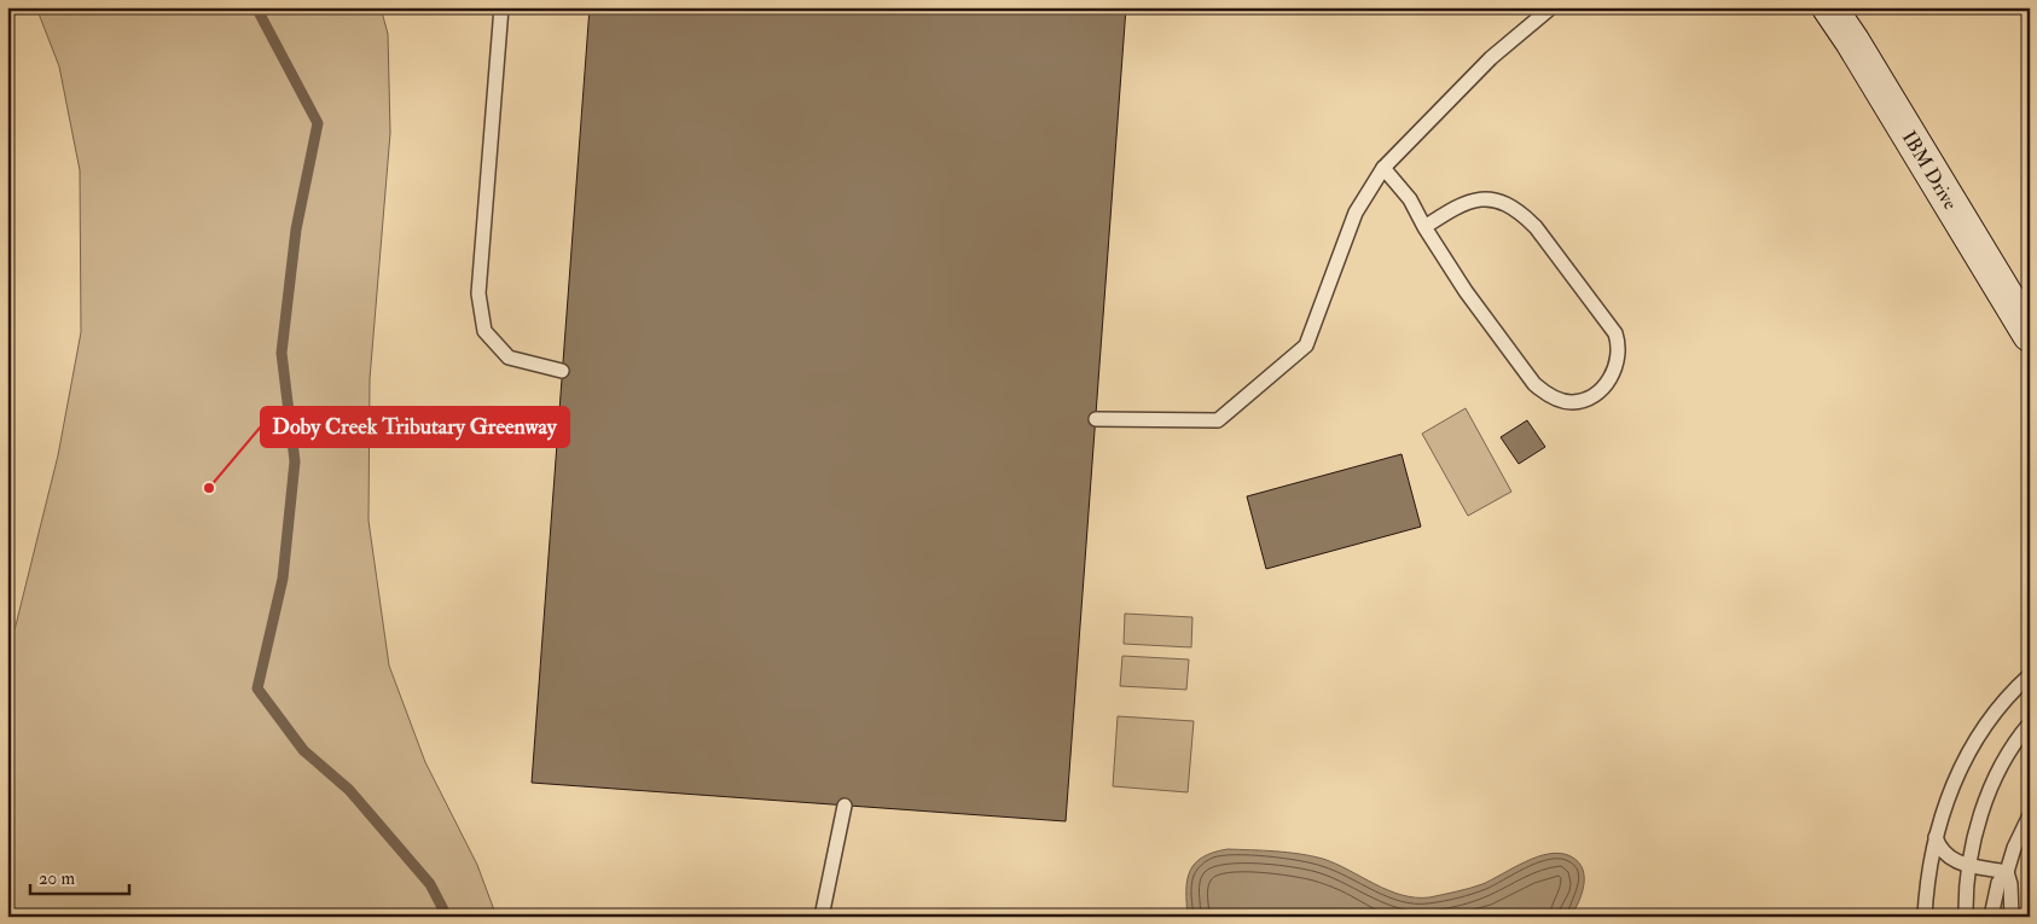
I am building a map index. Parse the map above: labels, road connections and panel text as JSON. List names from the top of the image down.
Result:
{
  "streets": {
    "street": ["IBM Drive"]
  },
  "places": ["Doby Creek Tributary Greenway"],
  "scale_bar": "20 m"
}
